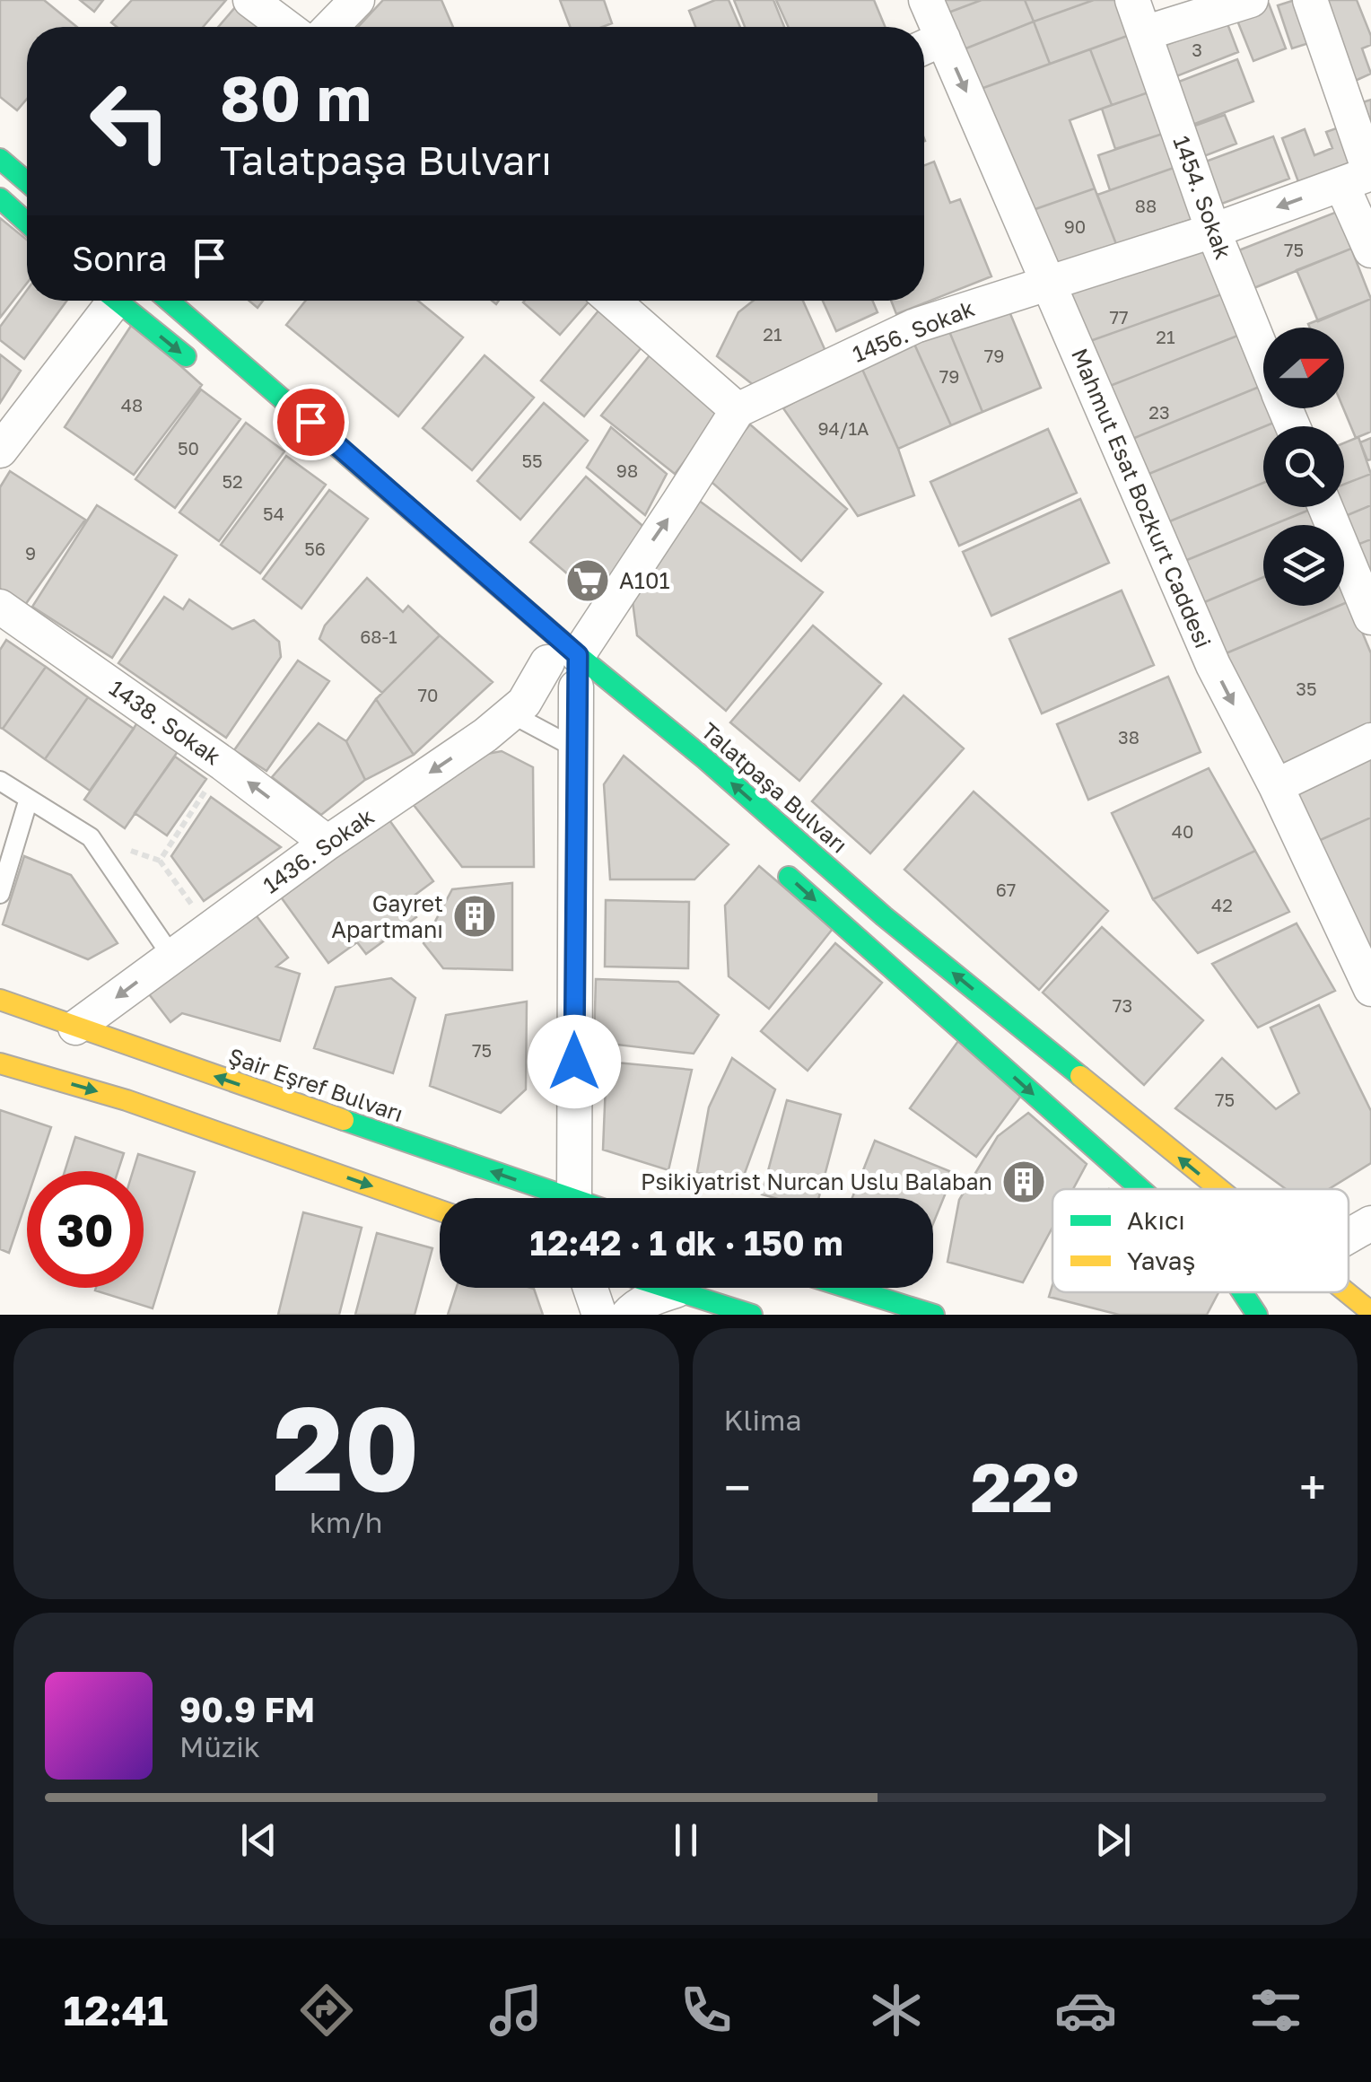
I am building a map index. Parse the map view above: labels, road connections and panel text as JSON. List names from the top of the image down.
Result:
{
  "streets": {
    "main road": ["Talatpaşa Bulvarı", "Şair Eşref Bulvarı"],
    "street": [
      "1454. Sokak",
      "1456. Sokak",
      "Mahmut Esat Bozkurt Caddesi",
      "1438. Sokak",
      "1436. Sokak"
    ]
  },
  "crossings": [
    ["1454. Sokak", "1456. Sokak"],
    ["1456. Sokak", "Mahmut Esat Bozkurt Caddesi"],
    ["1438. Sokak", "1436. Sokak"],
    ["Talatpaşa Bulvarı", "1436. Sokak"],
    ["1436. Sokak", "Şair Eşref Bulvarı"]
  ],
  "one_way": ["Mahmut Esat Bozkurt Caddesi", "1436. Sokak"],
  "places": {
    "supermarket": ["A101"],
    "building": ["Gayret Apartmanı", "Psikiyatrist Nurcan Uslu Balaban"]
  },
  "house_numbers": [
    "3",
    "88",
    "90",
    "75",
    "77",
    "21",
    "21",
    "79",
    "79",
    "48",
    "23",
    "94/1A",
    "50",
    "55",
    "98",
    "52",
    "54",
    "56",
    "9",
    "68-1",
    "35",
    "70",
    "38",
    "40",
    "67",
    "42",
    "73",
    "75",
    "75"
  ],
  "legend": ["Akıcı", "Yavaş"],
  "north": "right",
  "page": {
    "turn": ["80 m", "Talatpaşa Bulvarı"],
    "then": "Sonra",
    "limit": "30",
    "trip": "12:42 · 1 dk · 150 m",
    "tile": [
      ["20", "km/h"],
      "Klima"
    ],
    "heat": ["−", "22°", "+"],
    "song": ["90.9 FM", "Müzik"],
    "tabs": "12:41"
  }
}
